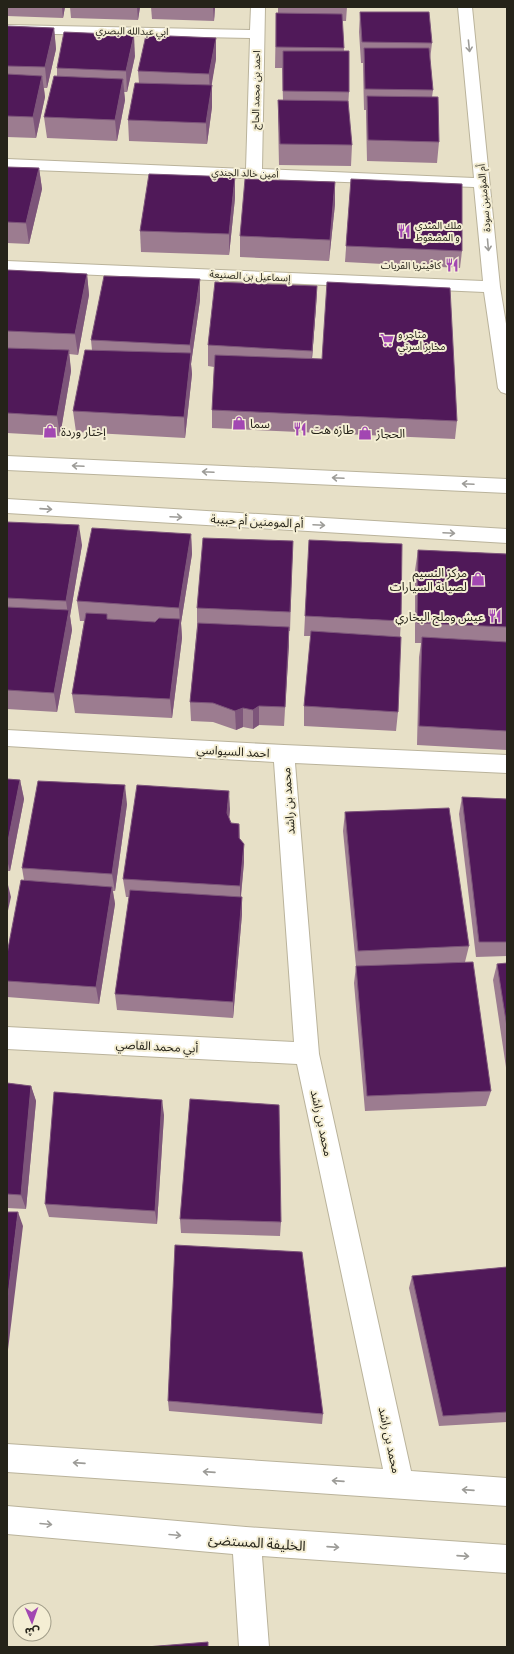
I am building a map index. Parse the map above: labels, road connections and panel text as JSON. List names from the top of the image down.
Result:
{
  "streets": {
    "street": [
      "ابي عبدالله البصري",
      "احمد بن محمد الحاج",
      "أمين خالد الجندي",
      "أم المؤمنين سودة",
      "إسماعيل بن الصنيعة",
      "أم المومنين أم حبيبة",
      "احمد السيواسي",
      "محمد بن راشد",
      "أبي محمد القاصي",
      "الخليفة المستضئ"
    ]
  },
  "crossings": [
    ["ابي عبدالله البصري", "احمد بن محمد الحاج"],
    ["احمد بن محمد الحاج", "أمين خالد الجندي"],
    ["أمين خالد الجندي", "أم المؤمنين سودة"],
    ["أم المؤمنين سودة", "إسماعيل بن الصنيعة"],
    ["احمد السيواسي", "محمد بن راشد"],
    ["محمد بن راشد", "أبي محمد القاصي"]
  ],
  "one_way": ["أم المؤمنين سودة"],
  "places": {
    "restaurant": [
      "ملك المندي و المضغوط",
      "كافيتريا القريات",
      "طازه هت",
      "عيش وملح البخاري"
    ],
    "supermarket": ["متاجر و مخابز أسرتي"],
    "shop": [
      "سما",
      "إختار وردة",
      "الحجاز",
      "مركز النسيم لصيانة السيارات"
    ]
  },
  "north": "bottom"
}
